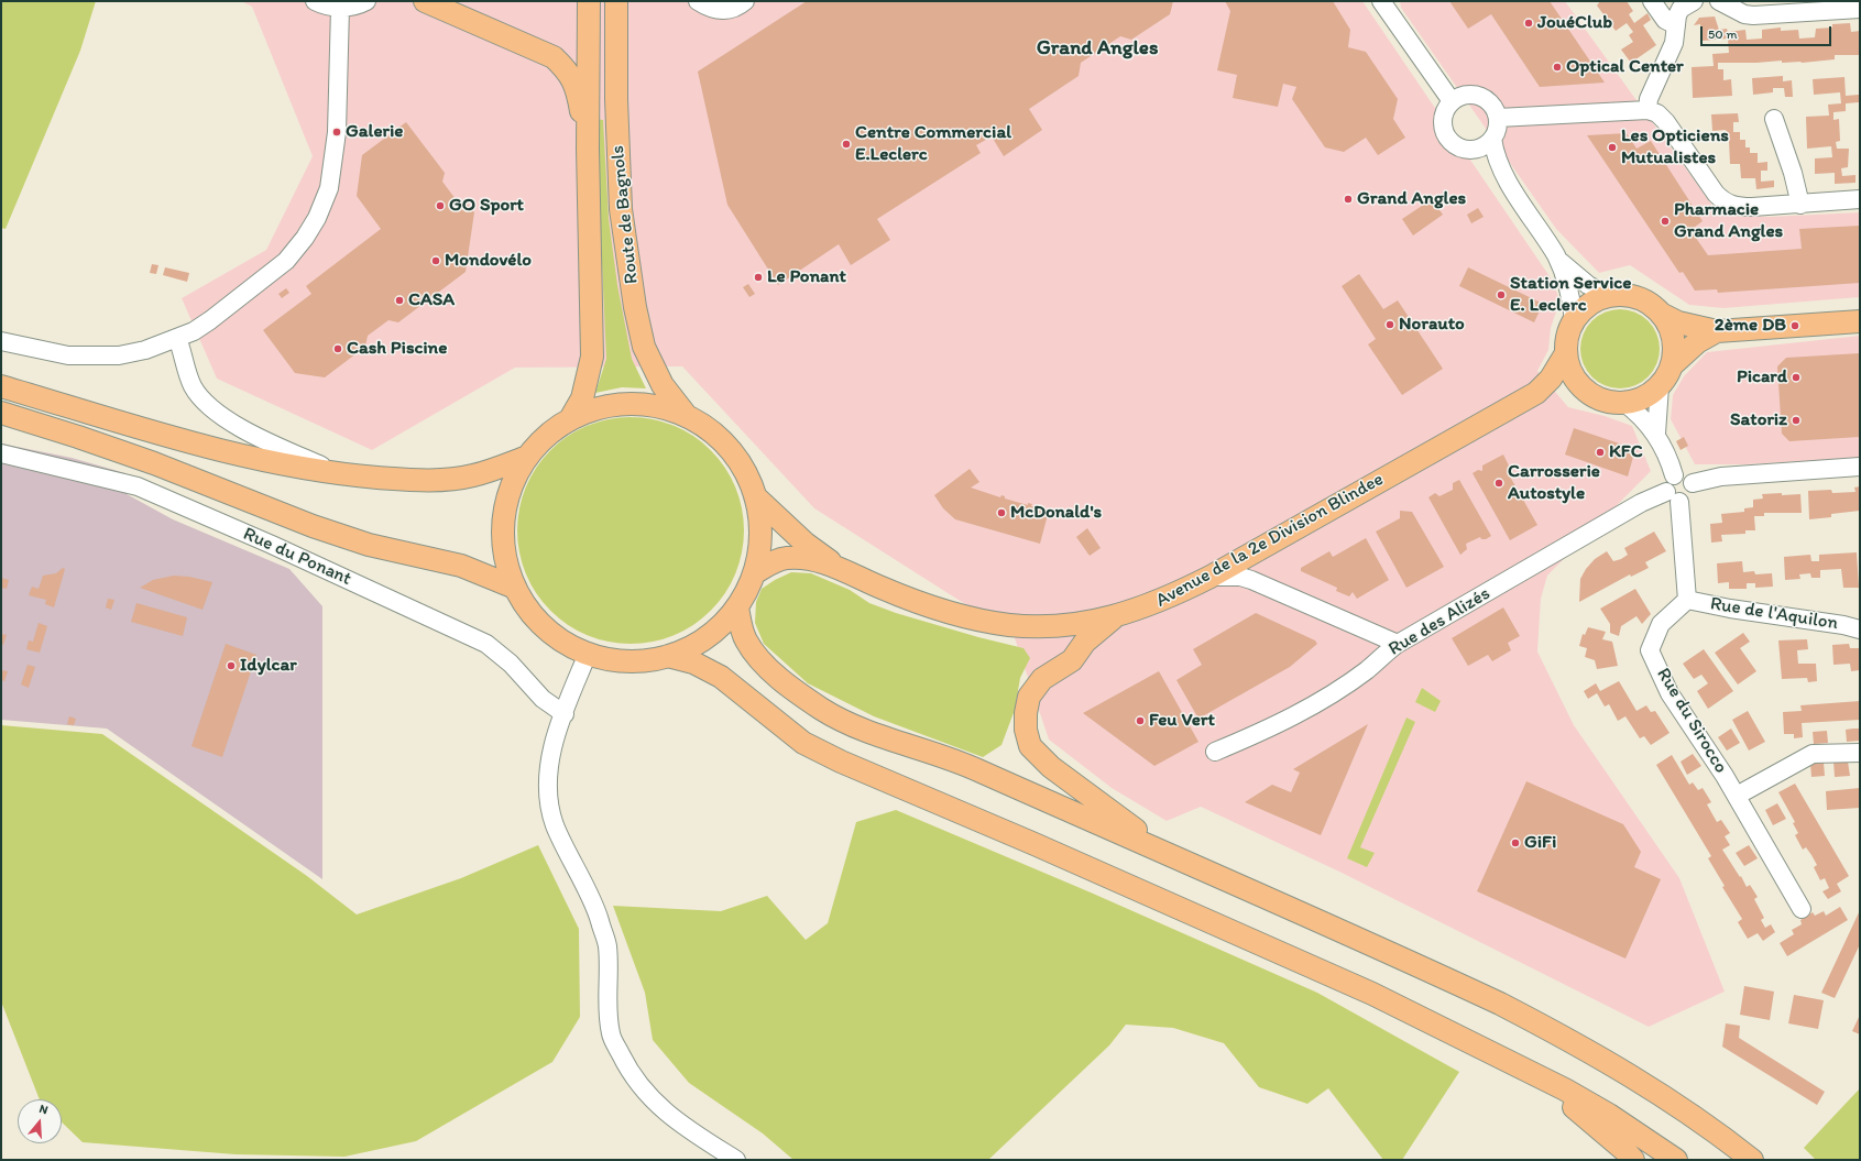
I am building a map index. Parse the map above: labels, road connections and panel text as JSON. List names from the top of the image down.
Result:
{
  "streets": {
    "main road": ["Route de Bagnols", "Avenue de la 2e Division Blindee"],
    "street": [
      "Rue du Ponant",
      "Rue de l'Aquilon",
      "Rue des Alizés",
      "Rue du Sirocco"
    ]
  },
  "crossings": [
    ["Rue de l'Aquilon", "Rue du Sirocco"]
  ],
  "districts": ["Grand Angles"],
  "places": [
    "JouéClub",
    "Optical Center",
    "Galerie",
    "Centre Commercial E.Leclerc",
    "Les Opticiens Mutualistes",
    "Grand Angles",
    "GO Sport",
    "Pharmacie Grand Angles",
    "Mondovélo",
    "Le Ponant",
    "Station Service E. Leclerc",
    "CASA",
    "Norauto",
    "2ème DB",
    "Cash Piscine",
    "Picard",
    "Satoriz",
    "KFC",
    "Carrosserie Autostyle",
    "McDonald's",
    "Idylcar",
    "Feu Vert",
    "GiFi"
  ],
  "scale_bar": "50 m",
  "north": "top"
}
